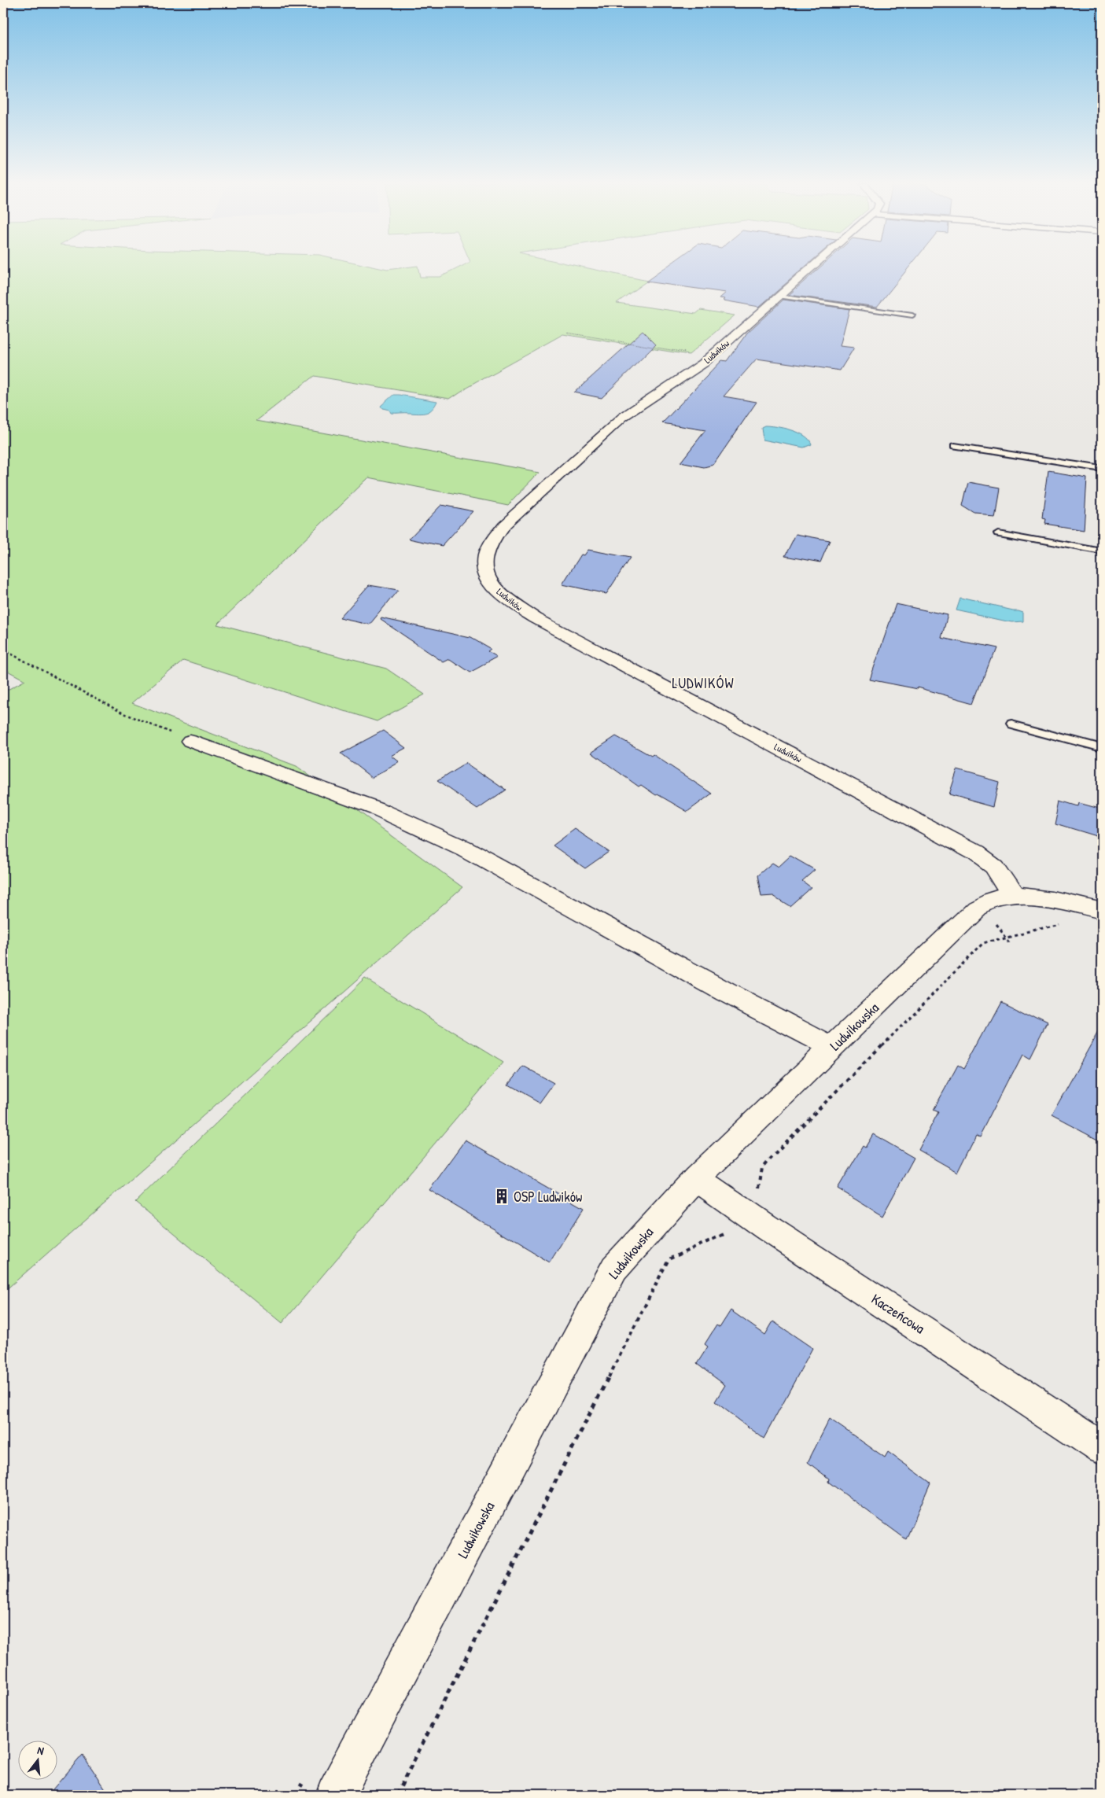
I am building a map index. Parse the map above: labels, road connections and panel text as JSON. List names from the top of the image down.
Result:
{
  "streets": {
    "street": ["Ludwików", "Ludwikowska", "Kaczeńcowa"]
  },
  "crossings": [
    ["Ludwików", "Ludwikowska"],
    ["Ludwikowska", "Kaczeńcowa"]
  ],
  "districts": ["LUDWIKÓW"],
  "places": {
    "building": ["OSP Ludwików"]
  },
  "north": "top"
}
